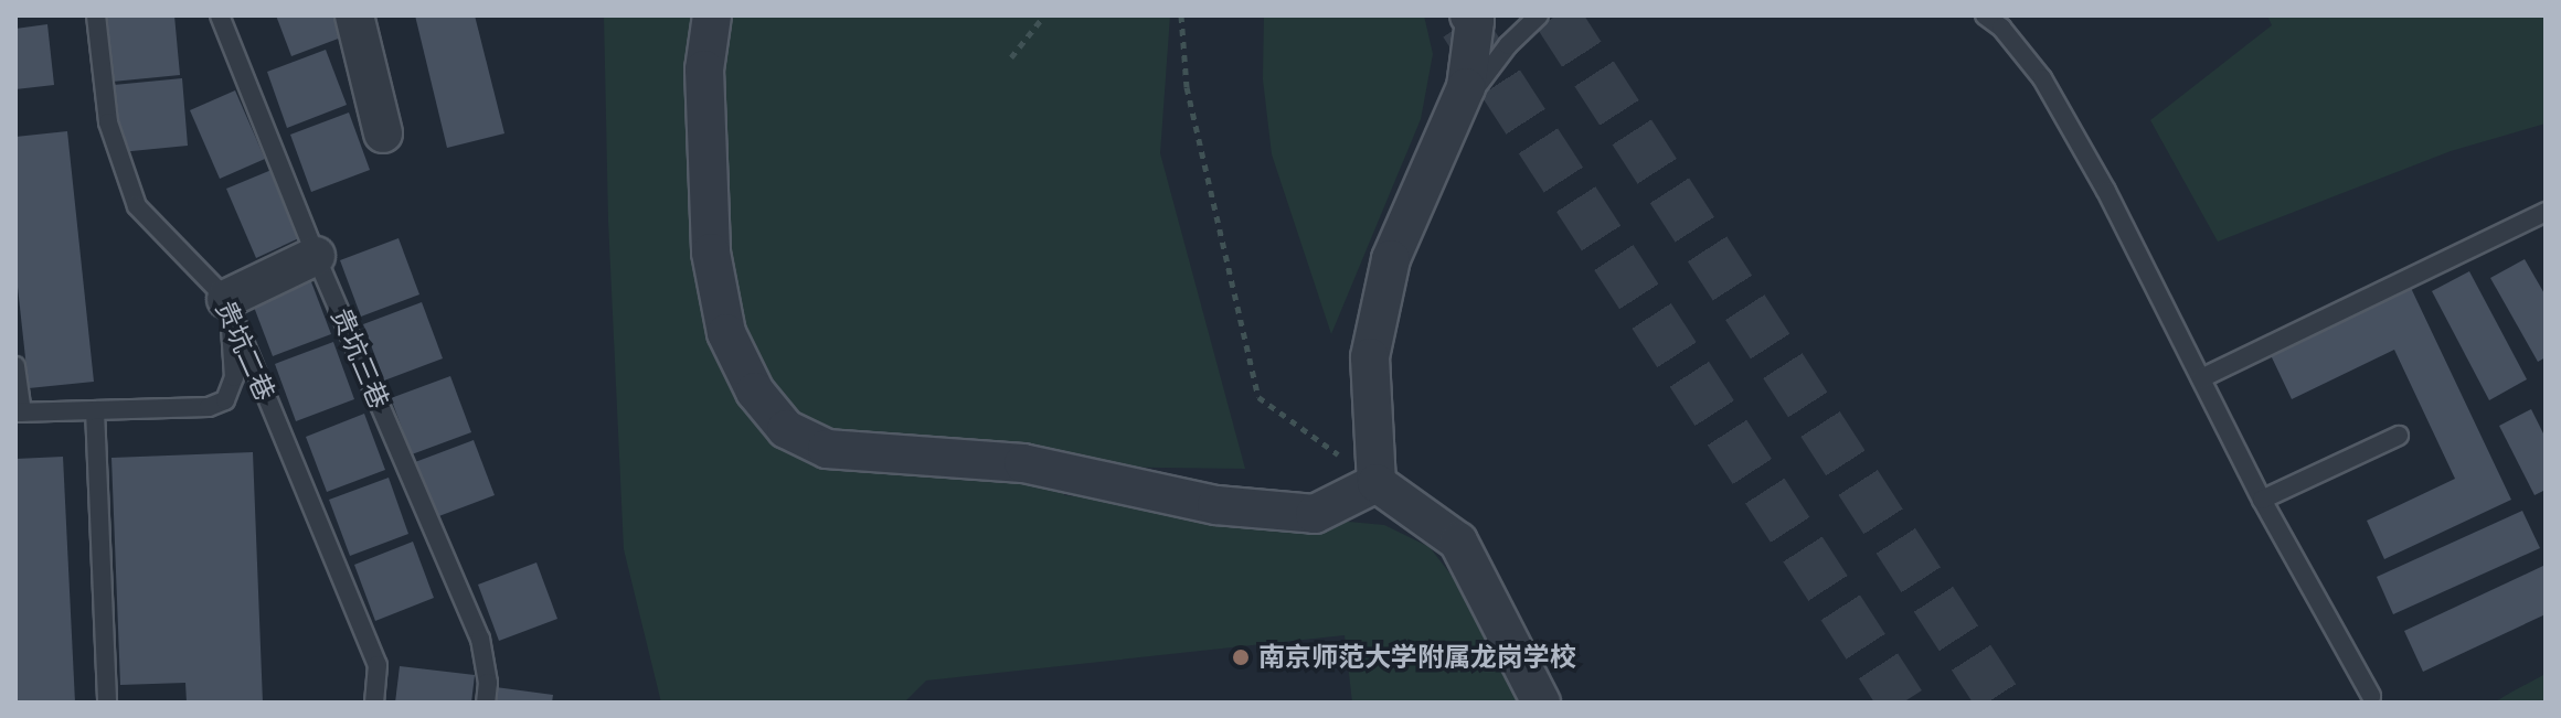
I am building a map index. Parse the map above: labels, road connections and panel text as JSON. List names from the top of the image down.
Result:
{
  "streets": {
    "lane": ["贵坑二巷", "贵坑三巷"]
  },
  "places": ["南京师范大学附属龙岗学校"]
}
